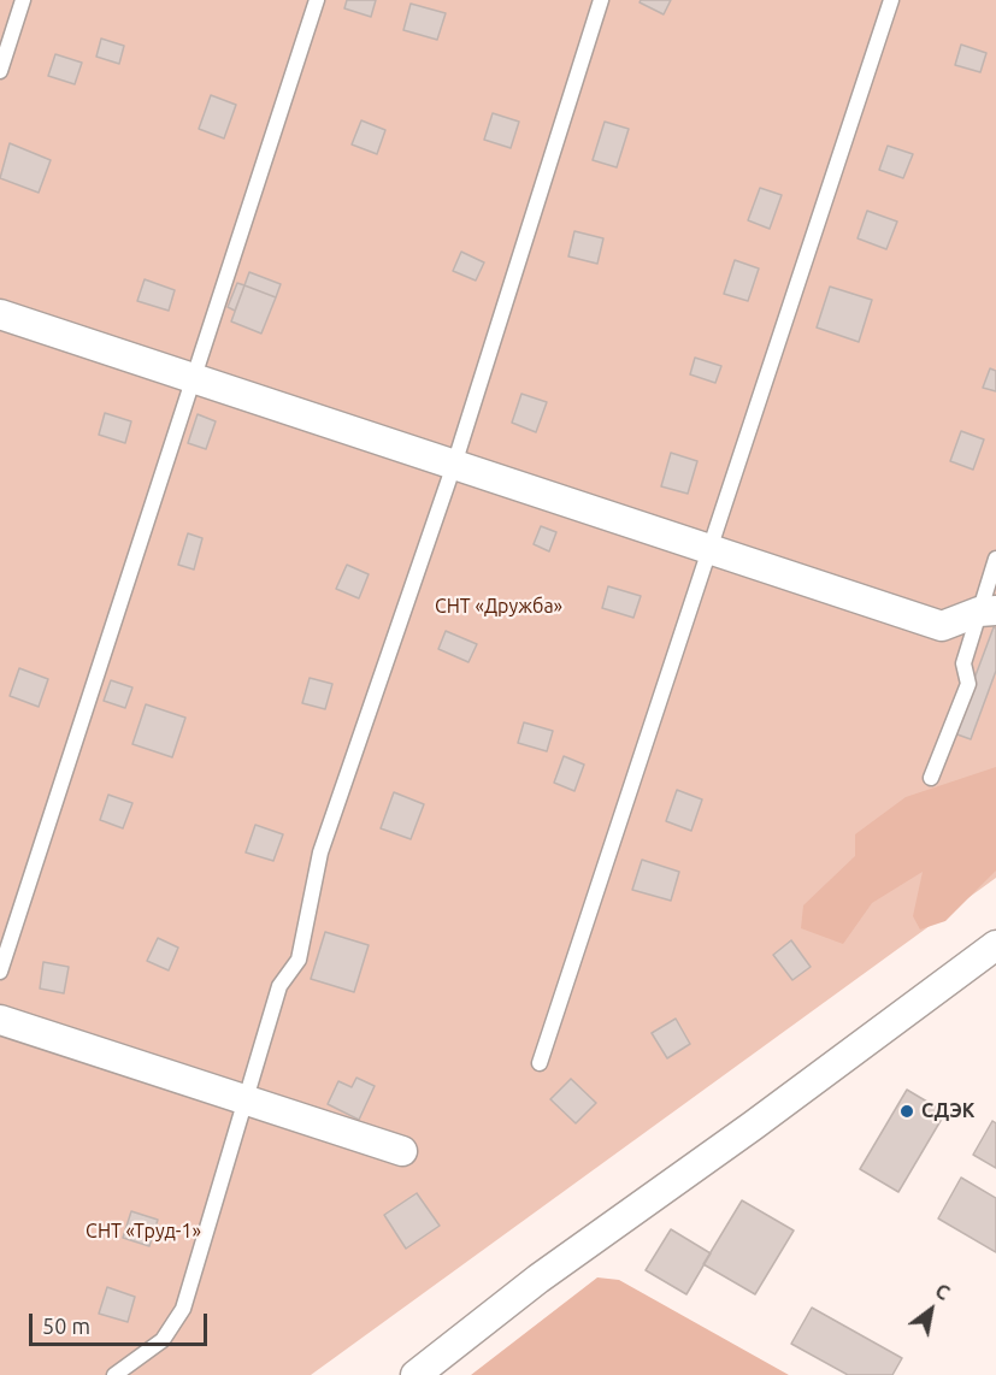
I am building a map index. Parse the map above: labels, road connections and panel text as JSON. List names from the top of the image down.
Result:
{
  "parks": ["СНТ «Дружба»", "СНТ «Труд-1»"],
  "places": ["СДЭК"],
  "scale_bar": "50 m",
  "north": "top right"
}
